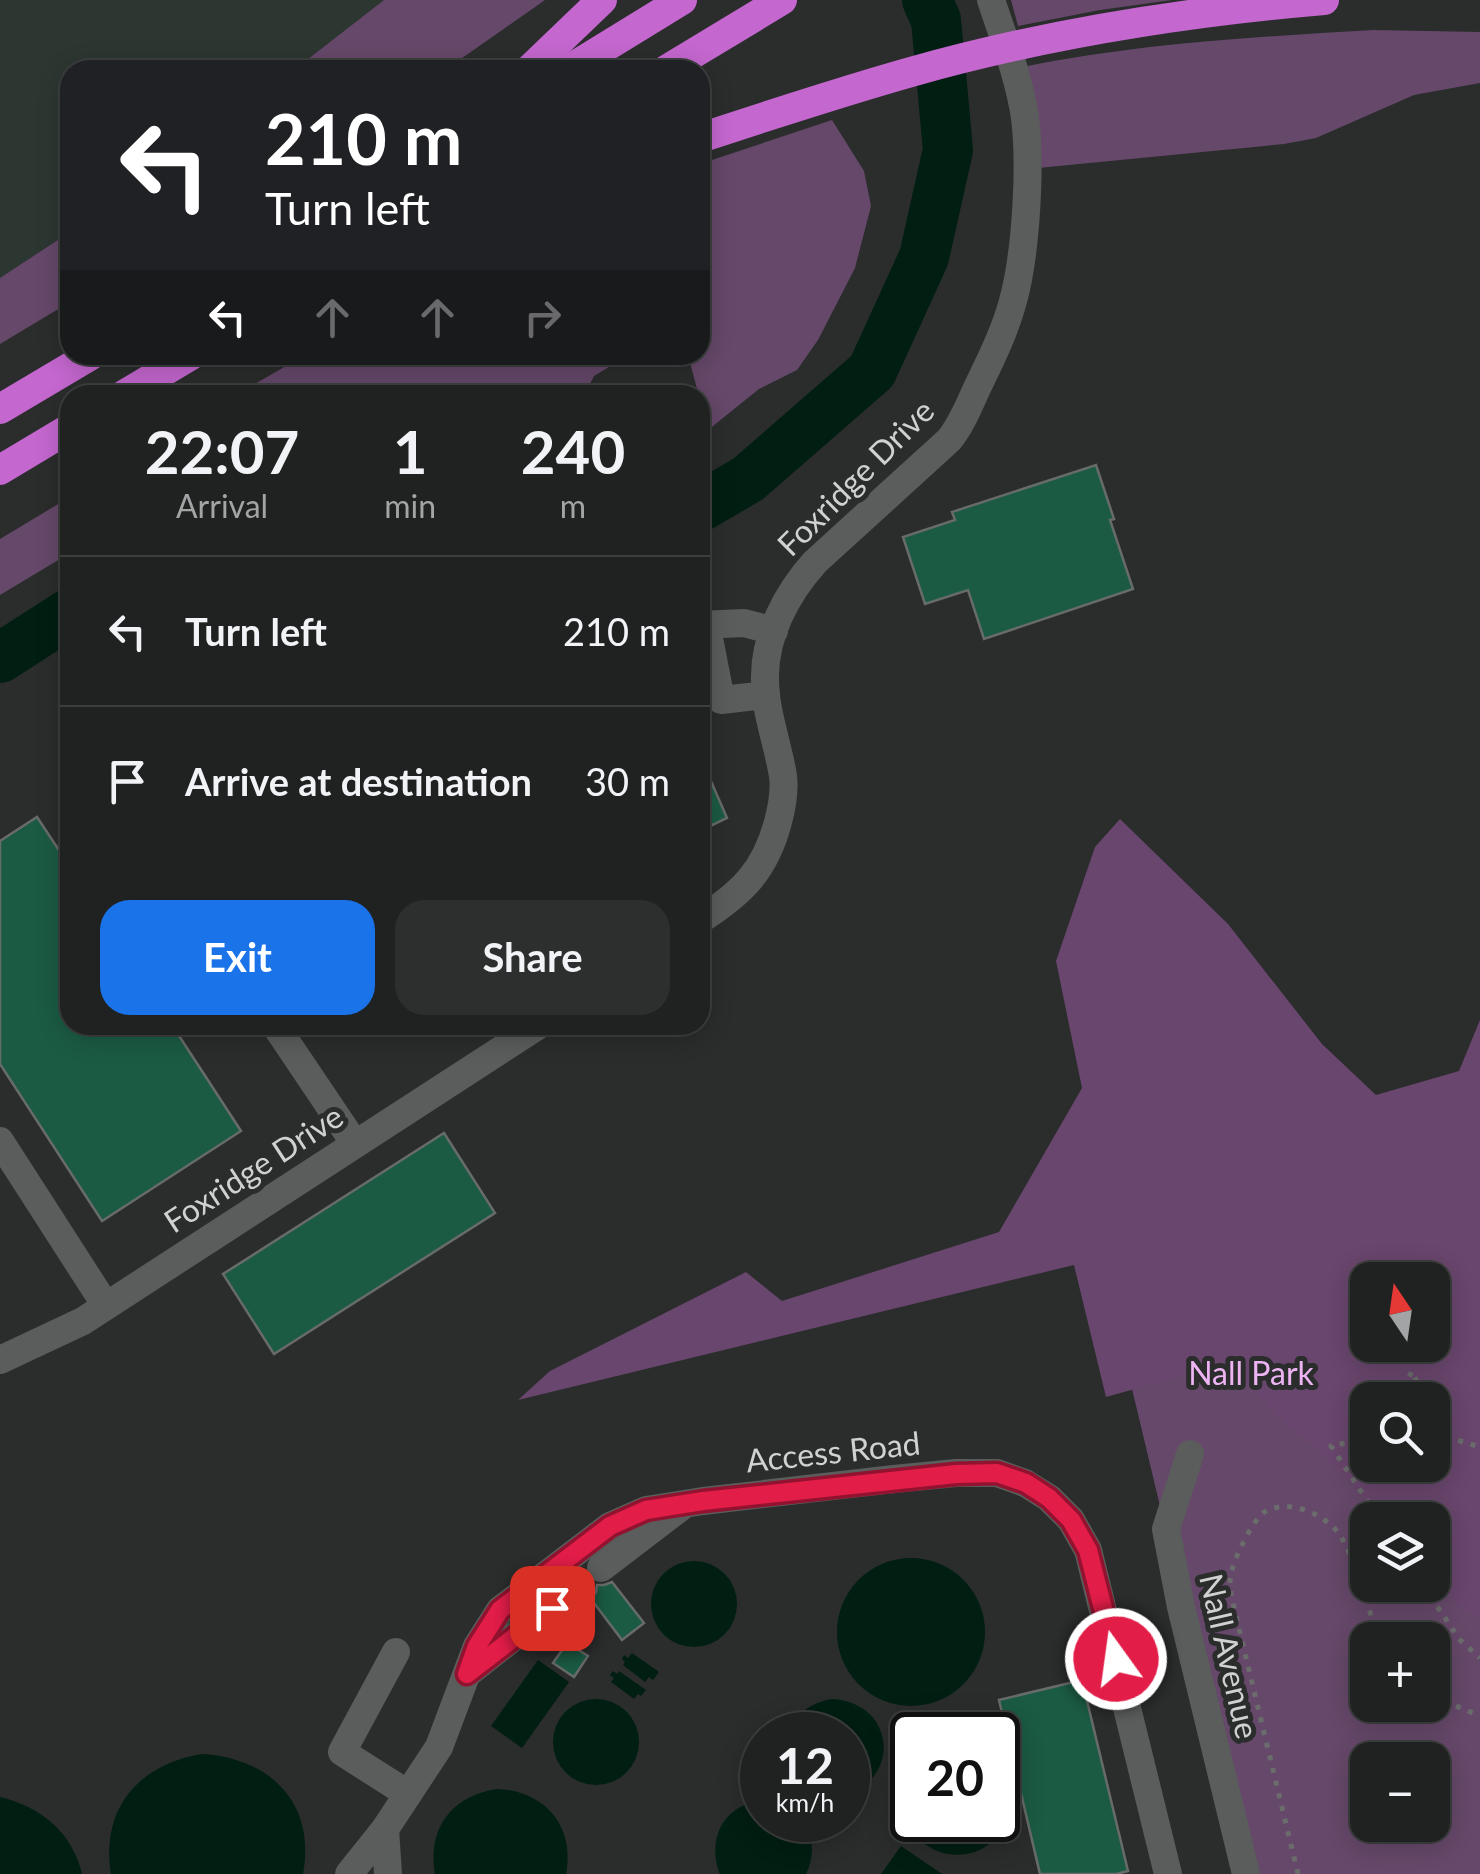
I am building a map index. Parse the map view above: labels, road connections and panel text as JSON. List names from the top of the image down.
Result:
{
  "streets": {
    "street": ["Foxridge Drive", "Access Road", "Nall Avenue"]
  },
  "parks": ["Nall Park"],
  "north": "top",
  "page": {
    "turn": ["210 m", "Turn left"],
    "eta": [
      "22:07",
      "Arrival",
      "1",
      "min",
      "240",
      "m"
    ],
    "list": [
      {
        "name": "Turn left",
        "value": "210 m"
      },
      {
        "name": "Arrive at destination",
        "value": "30 m"
      }
    ],
    "buttons": ["Exit", "Share"],
    "map_buttons": ["+", "−"],
    "speed": "12 km/h",
    "limit": "20"
  }
}
